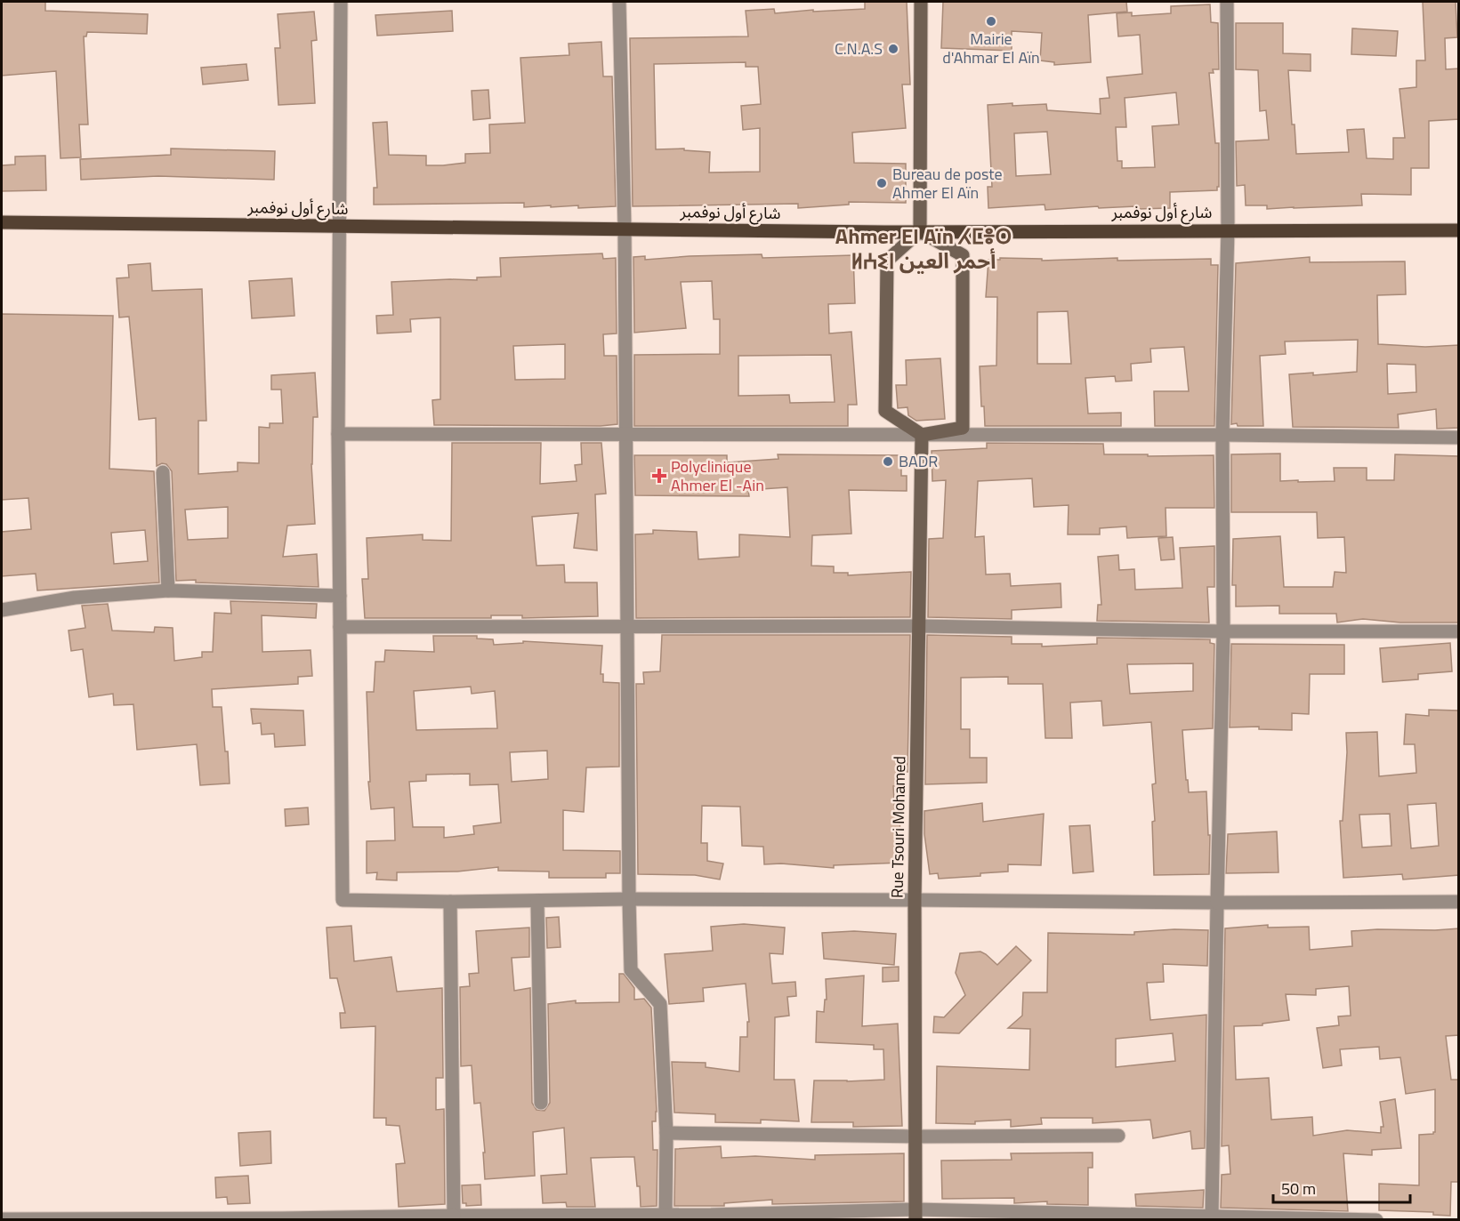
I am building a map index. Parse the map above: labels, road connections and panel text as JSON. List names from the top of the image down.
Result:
{
  "streets": {
    "main road": ["شارع أول نوفمبر"],
    "street": ["Rue Tsouri Mohamed"]
  },
  "districts": ["Ahmer El Aïn ⵃⵎⴻⵔ ⵍⵄⵉⵏ أحمر العين"],
  "places": {
    "other": [
      "Mairie d'Ahmar El Aïn",
      "C.N.A.S",
      "Bureau de poste Ahmer El Aïn",
      "BADR"
    ],
    "health": ["Polyclinique Ahmer El -Ain"]
  },
  "scale_bar": "50 m"
}
